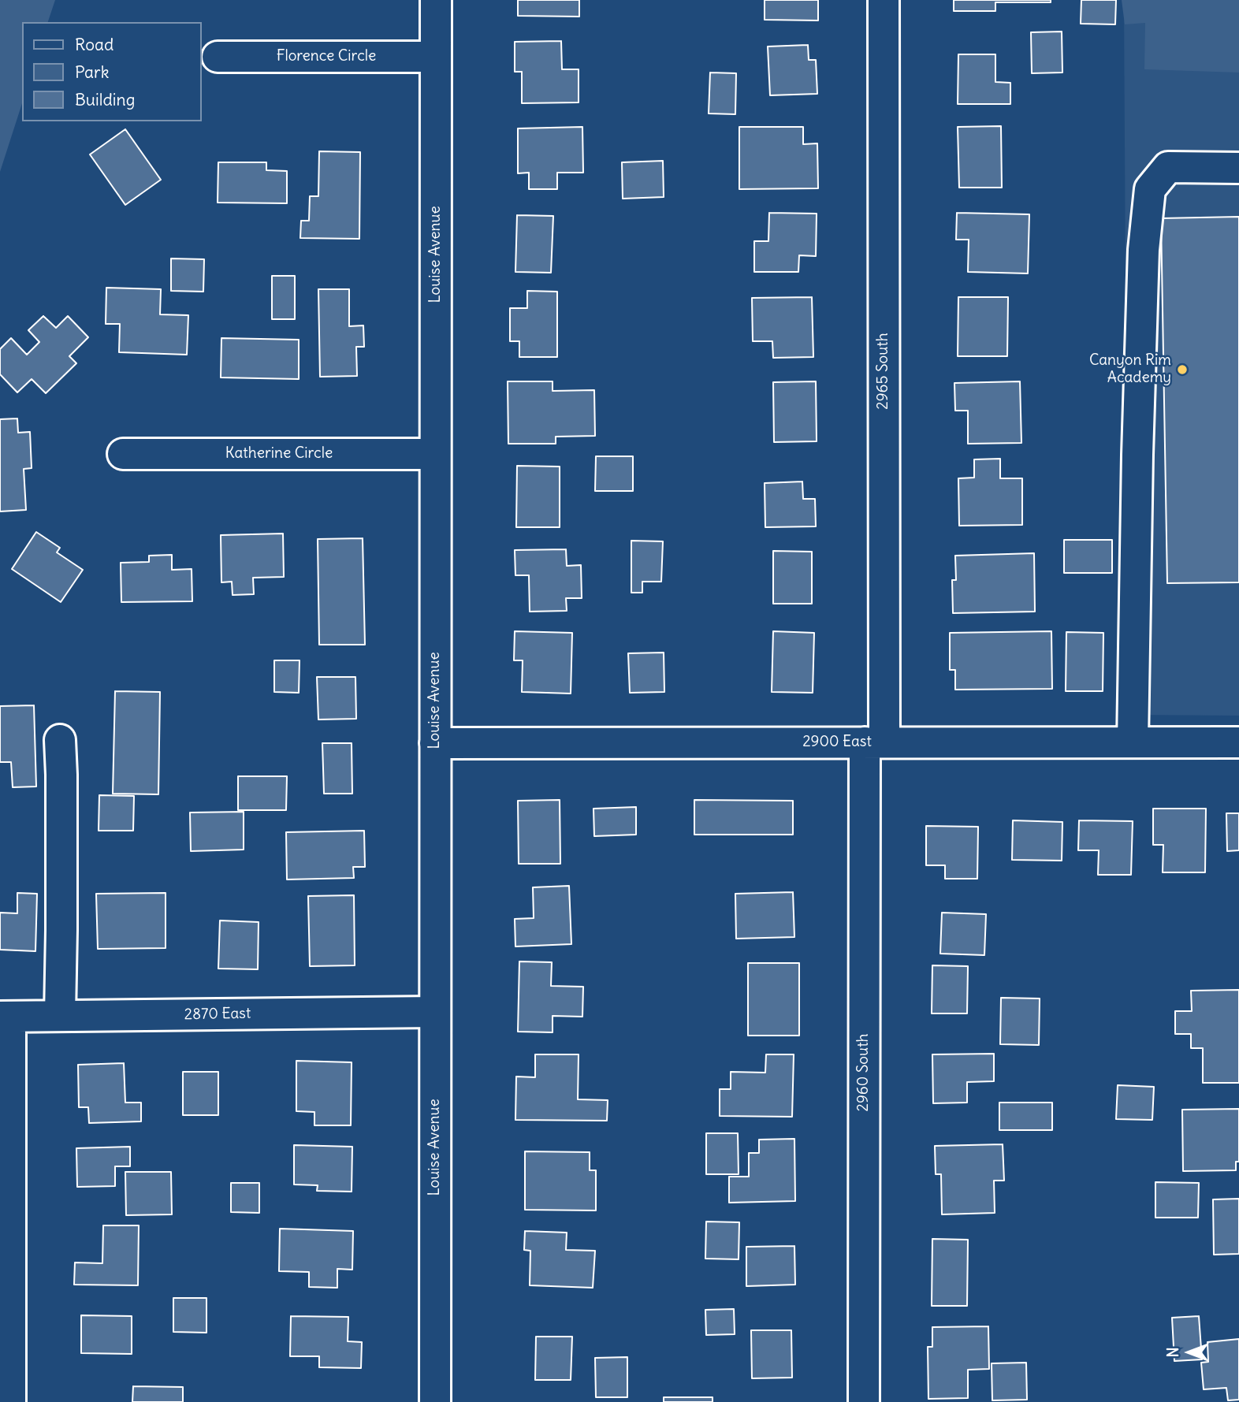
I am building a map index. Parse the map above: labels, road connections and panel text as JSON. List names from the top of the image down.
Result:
{
  "streets": {
    "street": [
      "Florence Circle",
      "Louise Avenue",
      "2965 South",
      "Katherine Circle",
      "2900 East",
      "2870 East",
      "2960 South"
    ]
  },
  "crossings": [
    ["Florence Circle", "Louise Avenue"],
    ["Louise Avenue", "Katherine Circle"],
    ["Louise Avenue", "2900 East"],
    ["Louise Avenue", "2870 East"],
    ["2965 South", "2900 East"],
    ["2965 South", "2960 South"],
    ["2900 East", "2960 South"]
  ],
  "places": ["Canyon Rim Academy"],
  "legend": ["Road", "Park", "Building"],
  "north": "left"
}
